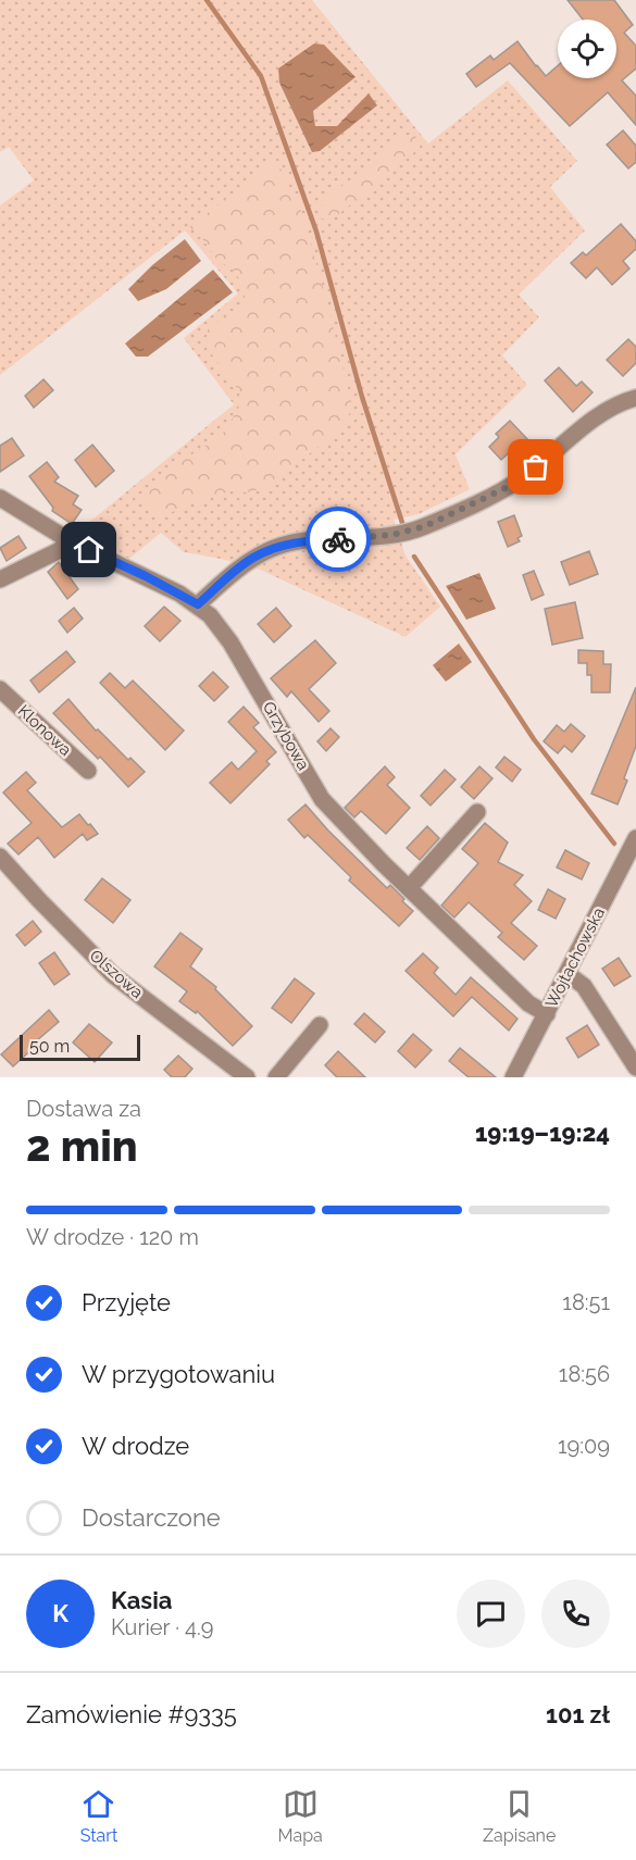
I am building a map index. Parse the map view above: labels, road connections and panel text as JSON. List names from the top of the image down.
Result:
{
  "streets": {
    "street": [
      "Klonowa",
      "Grzybowa",
      "Wojtachowska",
      "Olszowa"
    ]
  },
  "crossings": [
    ["Grzybowa", "Wojtachowska"]
  ],
  "scale_bar": "50 m",
  "page": {
    "scale": "50 m",
    "heading": ["2 min", "Dostawa za", "19:19–19:24"],
    "panel": [
      "Kasia",
      "Kurier · 4.9",
      "Zamówienie #9335",
      "101 zł"
    ],
    "bar": "W drodze · 120 m",
    "list": [
      ["Przyjęte", "18:51"],
      ["W przygotowaniu", "18:56"],
      ["W drodze", "19:09"],
      "Dostarczone"
    ],
    "round": "K",
    "tabs": ["Start", "Mapa", "Zapisane"]
  }
}
